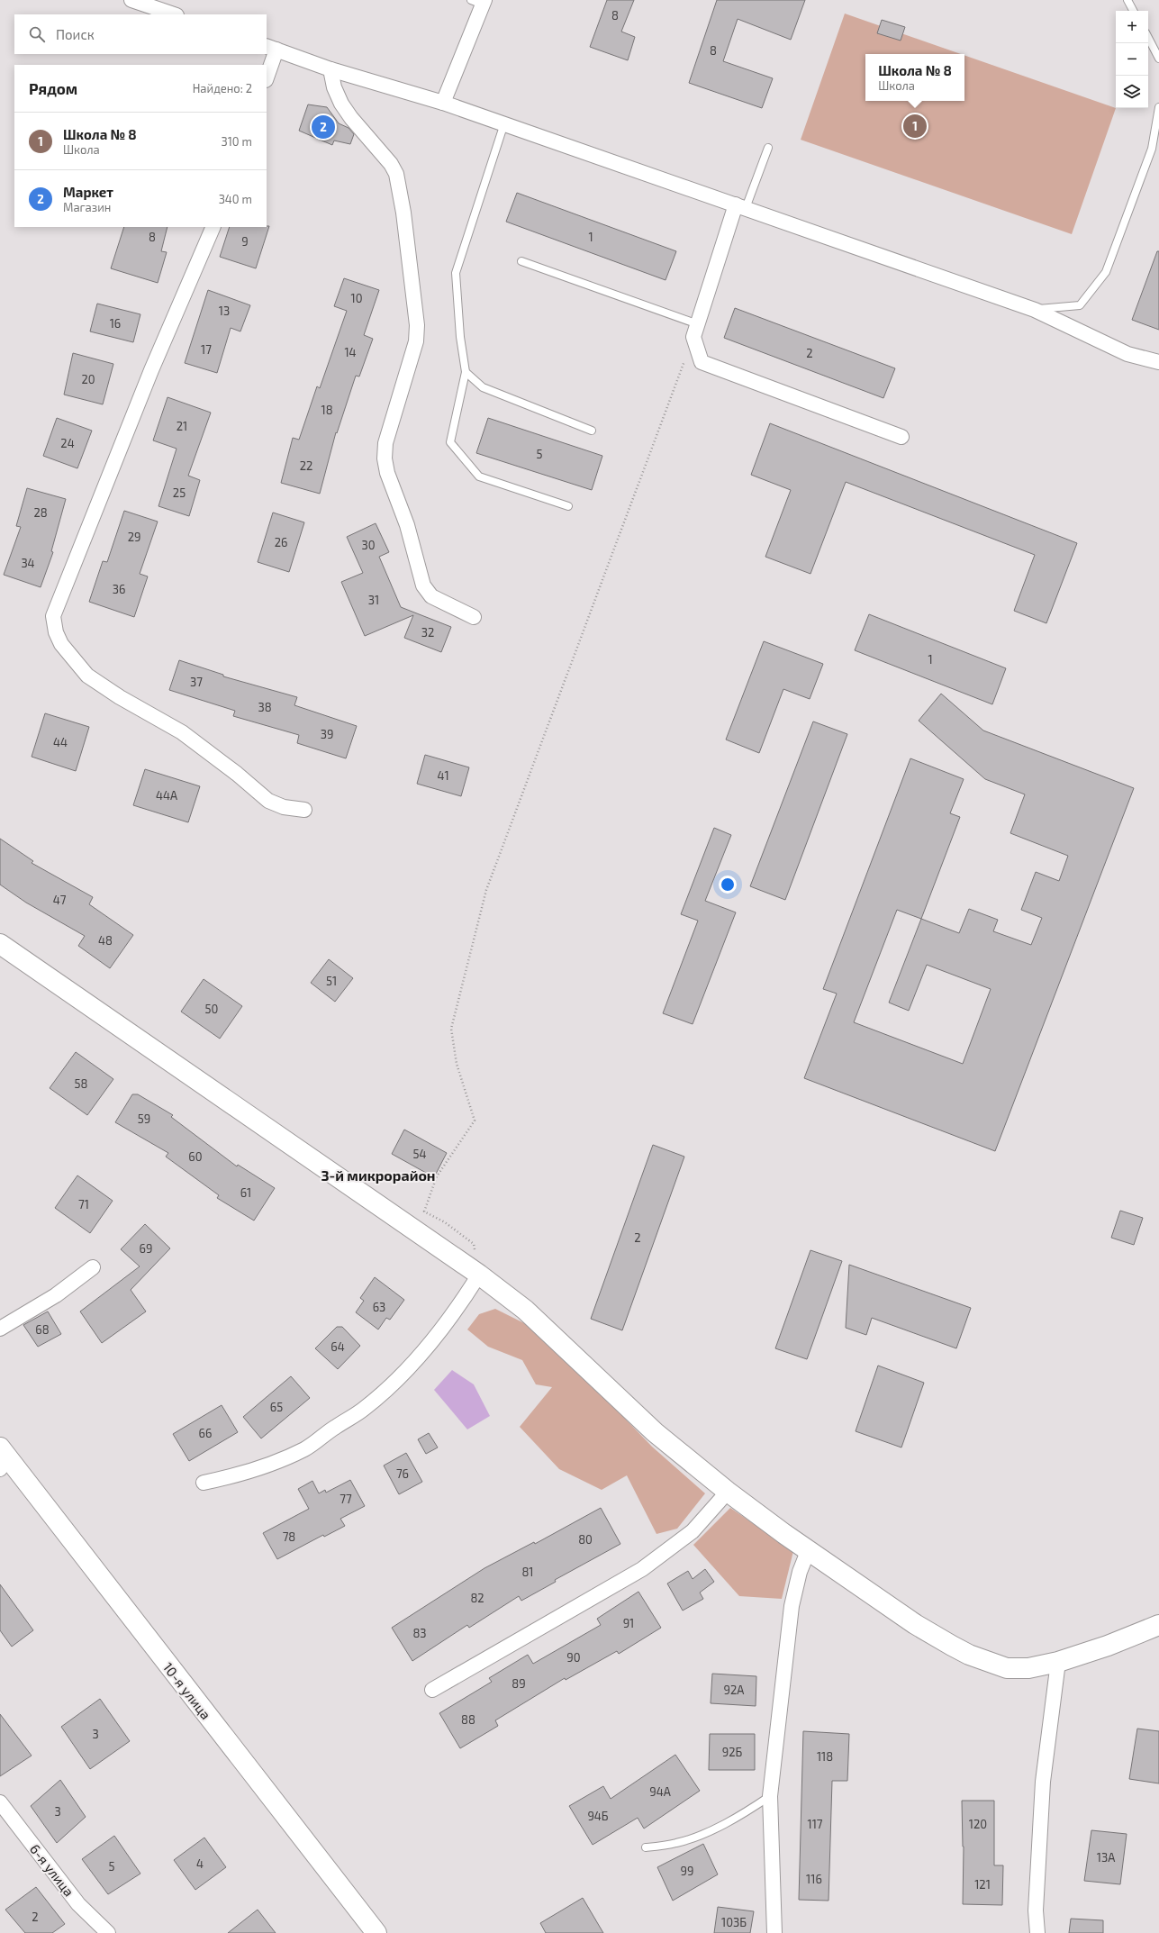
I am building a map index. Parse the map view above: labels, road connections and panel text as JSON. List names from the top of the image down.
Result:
{
  "streets": {
    "street": ["10-я улица", "6-я улица"]
  },
  "districts": ["3-й микрорайон"],
  "house_numbers": [
    "8",
    "8",
    "8",
    "1",
    "9",
    "10",
    "13",
    "16",
    "17",
    "14",
    "2",
    "20",
    "18",
    "21",
    "24",
    "5",
    "22",
    "25",
    "28",
    "29",
    "26",
    "30",
    "34",
    "36",
    "31",
    "32",
    "1",
    "37",
    "38",
    "39",
    "44",
    "41",
    "44А",
    "47",
    "48",
    "51",
    "50",
    "58",
    "59",
    "54",
    "60",
    "61",
    "71",
    "2",
    "69",
    "63",
    "68",
    "64",
    "65",
    "66",
    "76",
    "77",
    "78",
    "80",
    "81",
    "82",
    "91",
    "83",
    "90",
    "89",
    "92А",
    "88",
    "3",
    "92Б",
    "118",
    "94А",
    "3",
    "94Б",
    "117",
    "120",
    "13А",
    "4",
    "5",
    "99",
    "116",
    "121",
    "2",
    "103Б"
  ],
  "page": {
    "map_buttons": ["+", "−"],
    "search": "Поиск",
    "popup": ["Школа № 8", "Школа"],
    "heading": ["Рядом", "Найдено: 2"],
    "list": [
      {
        "mark": "1",
        "name": "Школа № 8",
        "note": "Школа",
        "value": "310 m"
      },
      {
        "mark": "2",
        "name": "Маркет",
        "note": "Магазин",
        "value": "340 m"
      }
    ],
    "pins": ["1", "2"]
  }
}
